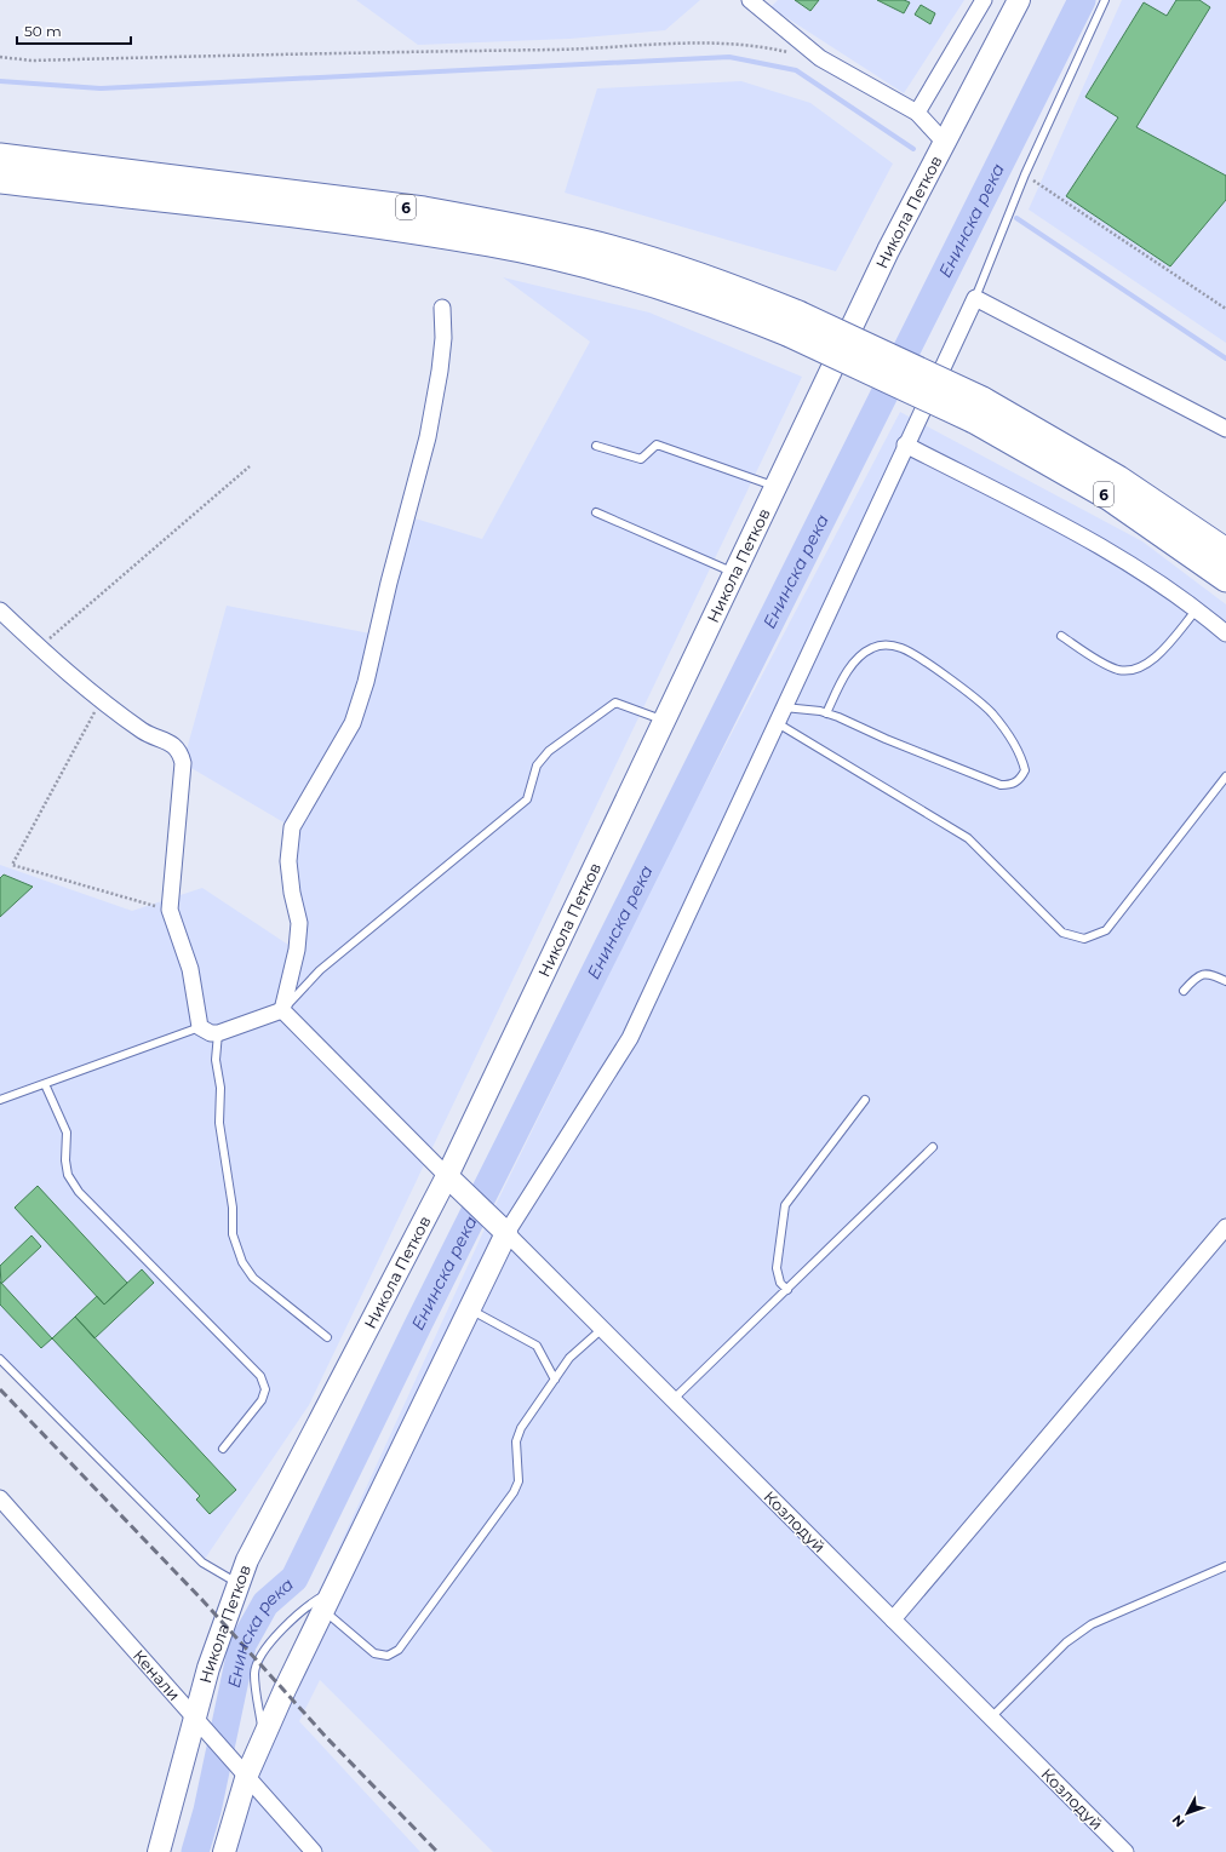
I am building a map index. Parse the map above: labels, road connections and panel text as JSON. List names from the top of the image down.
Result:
{
  "streets": {
    "highway": ["6"],
    "main road": ["Никола Петков", "Козлодуй"],
    "street": ["Кенали"]
  },
  "crossings": [
    ["Никола Петков", "Козлодуй"],
    ["Никола Петков", "Кенали"]
  ],
  "water": ["Енинска река"],
  "scale_bar": "50 m",
  "north": "bottom left"
}
